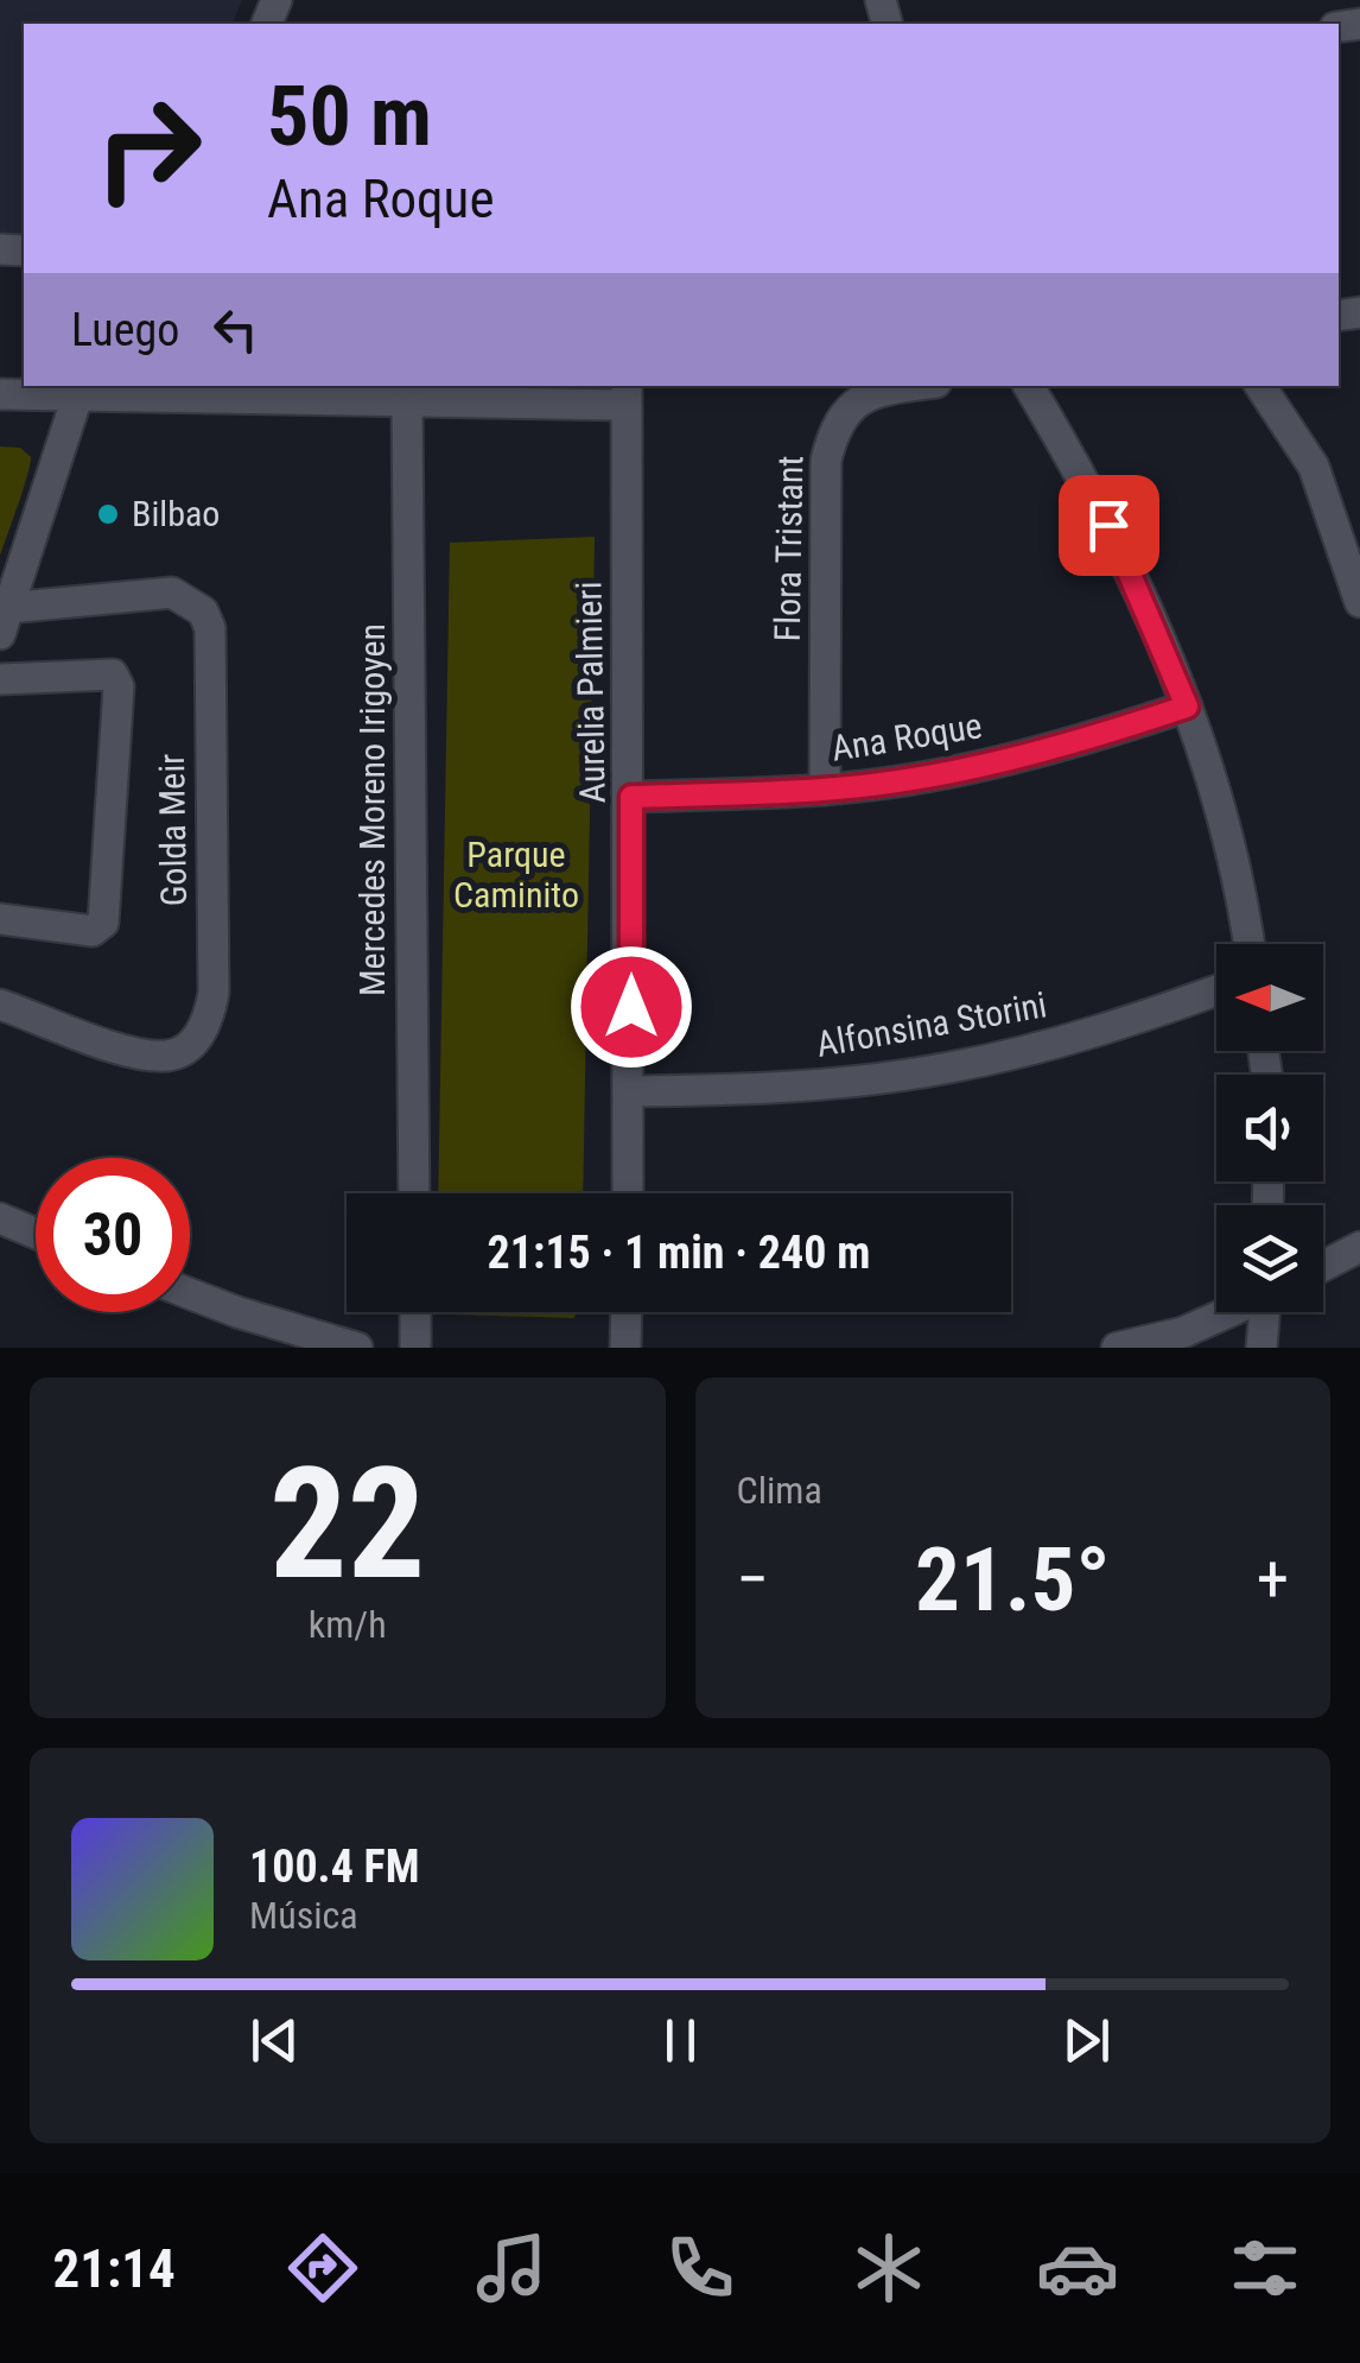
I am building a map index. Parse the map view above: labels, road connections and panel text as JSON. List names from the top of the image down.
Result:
{
  "streets": {
    "street": [
      "Flora Tristant",
      "Aurelia Palmieri",
      "Ana Roque",
      "Mercedes Moreno Irigoyen",
      "Golda Meir",
      "Alfonsina Storini"
    ]
  },
  "crossings": [
    ["Flora Tristant", "Ana Roque"],
    ["Aurelia Palmieri", "Ana Roque"],
    ["Aurelia Palmieri", "Alfonsina Storini"]
  ],
  "parks": ["Parque Caminito"],
  "places": ["Bilbao"],
  "north": "left",
  "page": {
    "turn": ["50 m", "Ana Roque"],
    "then": "Luego",
    "limit": "30",
    "trip": "21:15 · 1 min · 240 m",
    "tile": [
      ["22", "km/h"],
      "Clima"
    ],
    "heat": ["−", "21.5°", "+"],
    "song": ["100.4 FM", "Música"],
    "tabs": "21:14"
  }
}
